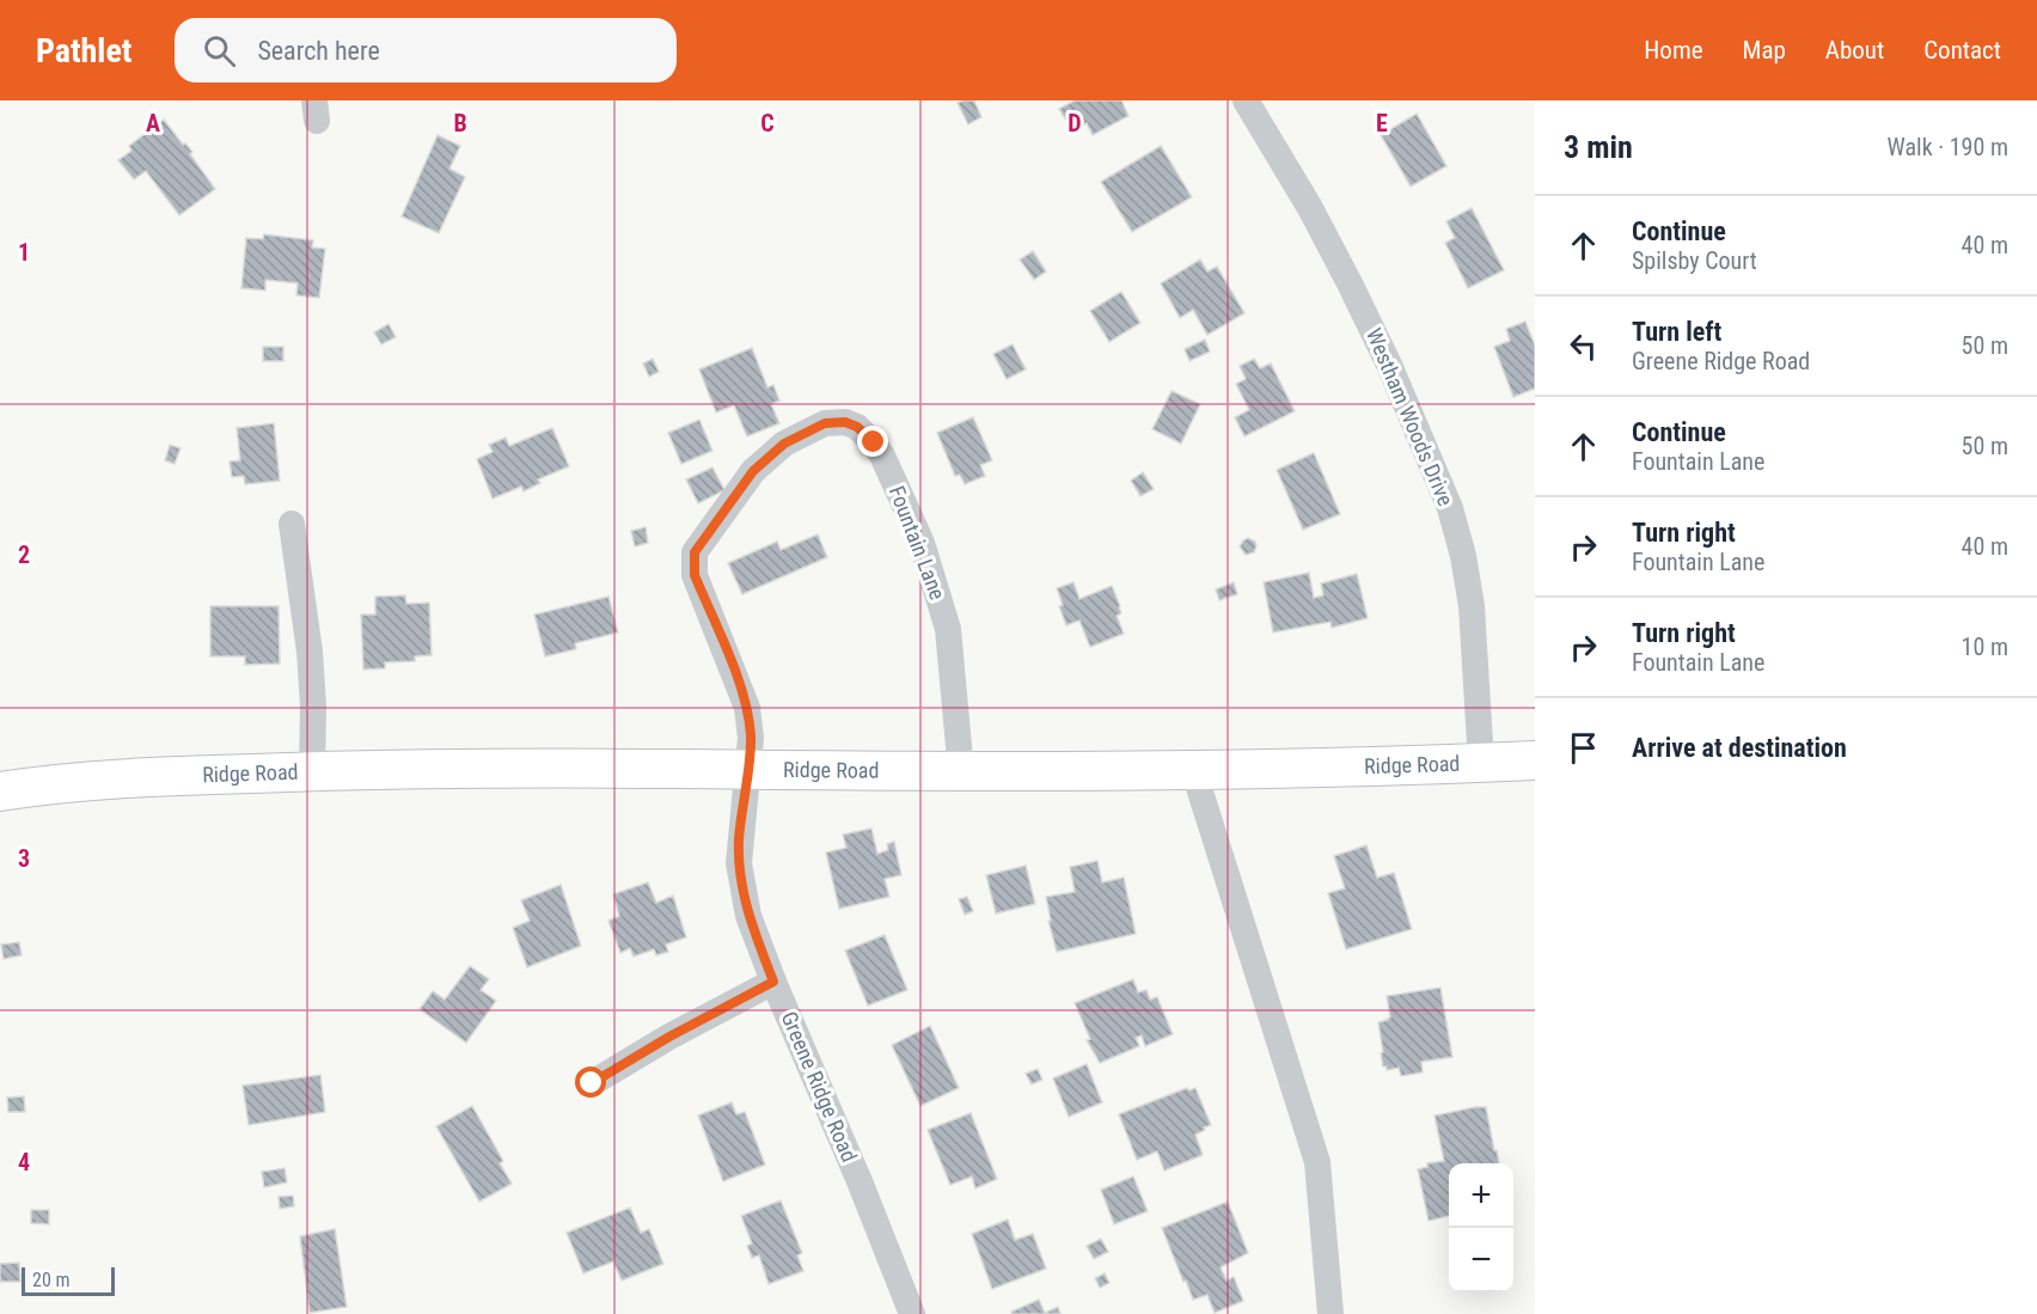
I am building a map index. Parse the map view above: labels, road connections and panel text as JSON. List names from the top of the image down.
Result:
{
  "streets": {
    "street": [
      "Westham Woods Drive",
      "Fountain Lane",
      "Ridge Road",
      "Greene Ridge Road"
    ]
  },
  "crossings": [
    ["Westham Woods Drive", "Ridge Road"],
    ["Fountain Lane", "Ridge Road"],
    ["Fountain Lane", "Greene Ridge Road"],
    ["Ridge Road", "Greene Ridge Road"]
  ],
  "scale_bar": "20 m",
  "page": {
    "header": "Pathlet",
    "search": "Search here",
    "nav": [
      "Home",
      "Map",
      "About",
      "Contact"
    ],
    "heading": ["3 min", "Walk · 190 m"],
    "list": [
      ["Continue", "Spilsby Court", "40 m"],
      ["Turn left", "Greene Ridge Road", "50 m"],
      ["Continue", "Fountain Lane", "50 m"],
      ["Turn right", "Fountain Lane", "40 m"],
      ["Turn right", "Fountain Lane", "10 m"],
      "Arrive at destination"
    ],
    "map_buttons": ["+", "−"],
    "scale": "20 m"
  },
  "grid": {
    "columns": [
      "A",
      "B",
      "C",
      "D",
      "E"
    ],
    "rows": [
      "1",
      "2",
      "3",
      "4"
    ]
  }
}
